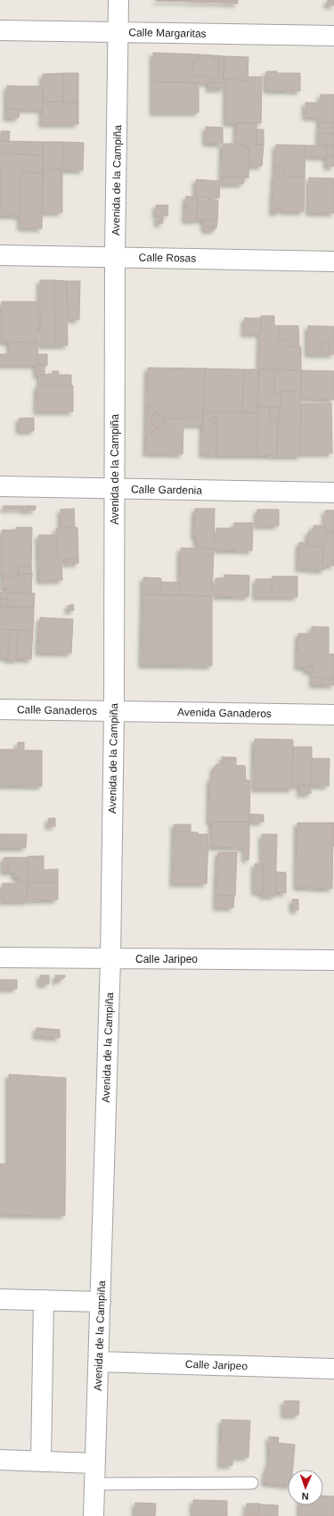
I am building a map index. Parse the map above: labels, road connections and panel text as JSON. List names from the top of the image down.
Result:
{
  "streets": {
    "street": [
      "Calle Margaritas",
      "Avenida de la Campiña",
      "Calle Rosas",
      "Calle Gardenia",
      "Calle Ganaderos",
      "Avenida Ganaderos",
      "Calle Jaripeo"
    ]
  },
  "crossings": [
    ["Calle Margaritas", "Avenida de la Campiña"],
    ["Avenida de la Campiña", "Calle Rosas"],
    ["Avenida de la Campiña", "Calle Gardenia"],
    ["Avenida de la Campiña", "Calle Ganaderos"],
    ["Avenida de la Campiña", "Avenida Ganaderos"],
    ["Avenida de la Campiña", "Calle Jaripeo"],
    ["Calle Ganaderos", "Avenida Ganaderos"]
  ],
  "north": "bottom"
}
